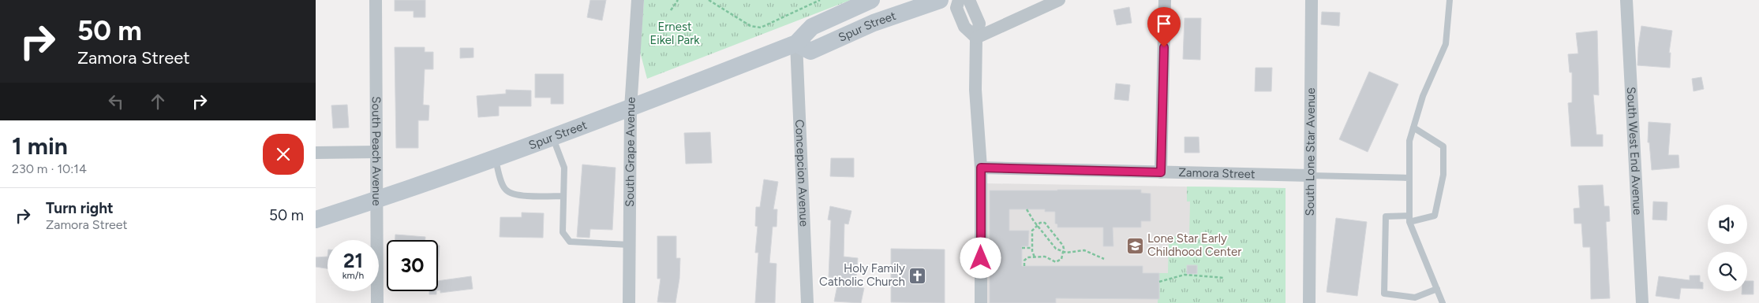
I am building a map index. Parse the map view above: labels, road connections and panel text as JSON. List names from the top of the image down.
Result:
{
  "streets": {
    "main road": ["Spur Street"],
    "street": [
      "South Grape Avenue",
      "South Lone Star Avenue",
      "South West End Avenue",
      "South Peach Avenue",
      "Concepcion Avenue",
      "Zamora Street"
    ]
  },
  "crossings": [
    ["Spur Street", "South Grape Avenue"],
    ["Spur Street", "South Peach Avenue"],
    ["Spur Street", "Concepcion Avenue"],
    ["South Lone Star Avenue", "Zamora Street"]
  ],
  "parks": ["Ernest Eikel Park"],
  "places": {
    "school or university": ["Lone Star Early Childhood Center"],
    "church": ["Holy Family Catholic Church"]
  },
  "page": {
    "turn": ["50 m", "Zamora Street"],
    "heading": ["1 min", "230 m · 10:14"],
    "list": [
      {
        "name": "Turn right",
        "note": "Zamora Street",
        "value": "50 m"
      }
    ],
    "speed": "21 km/h",
    "limit": "30"
  }
}
